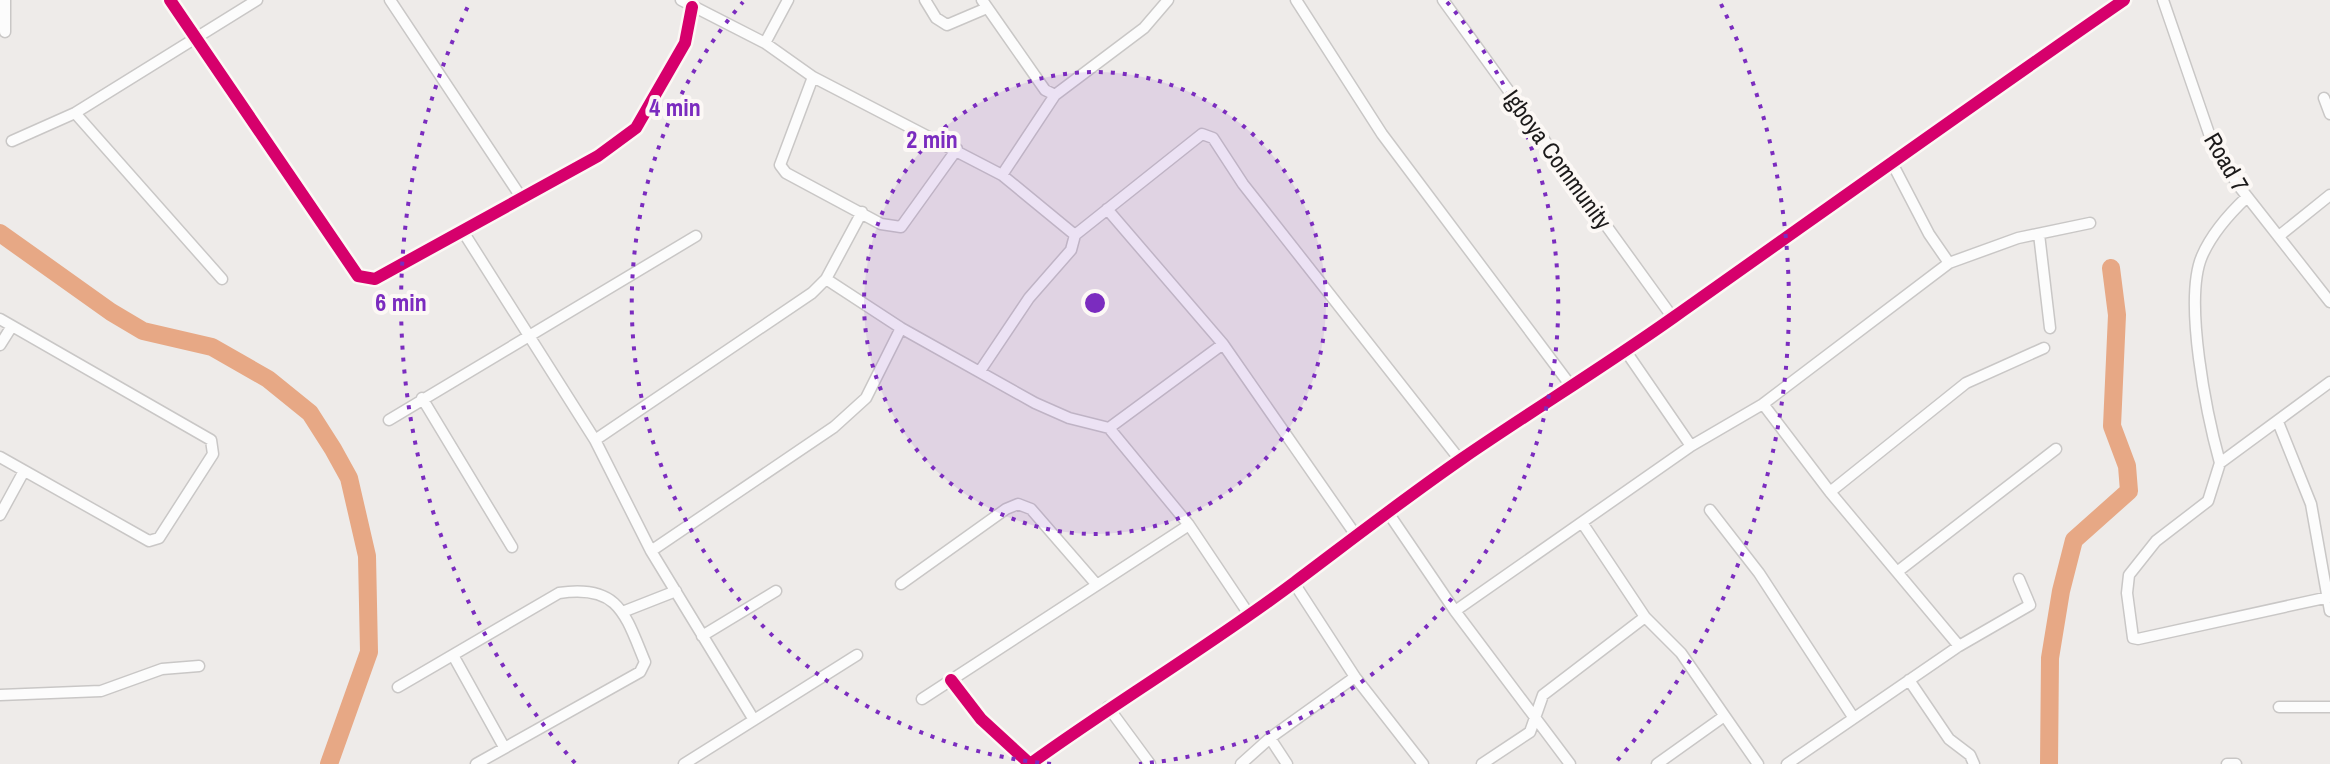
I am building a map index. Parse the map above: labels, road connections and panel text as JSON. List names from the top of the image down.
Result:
{
  "streets": {
    "street": ["Igboya Community", "Road 7"]
  },
  "rings": ["4 min", "2 min", "6 min"]
}
